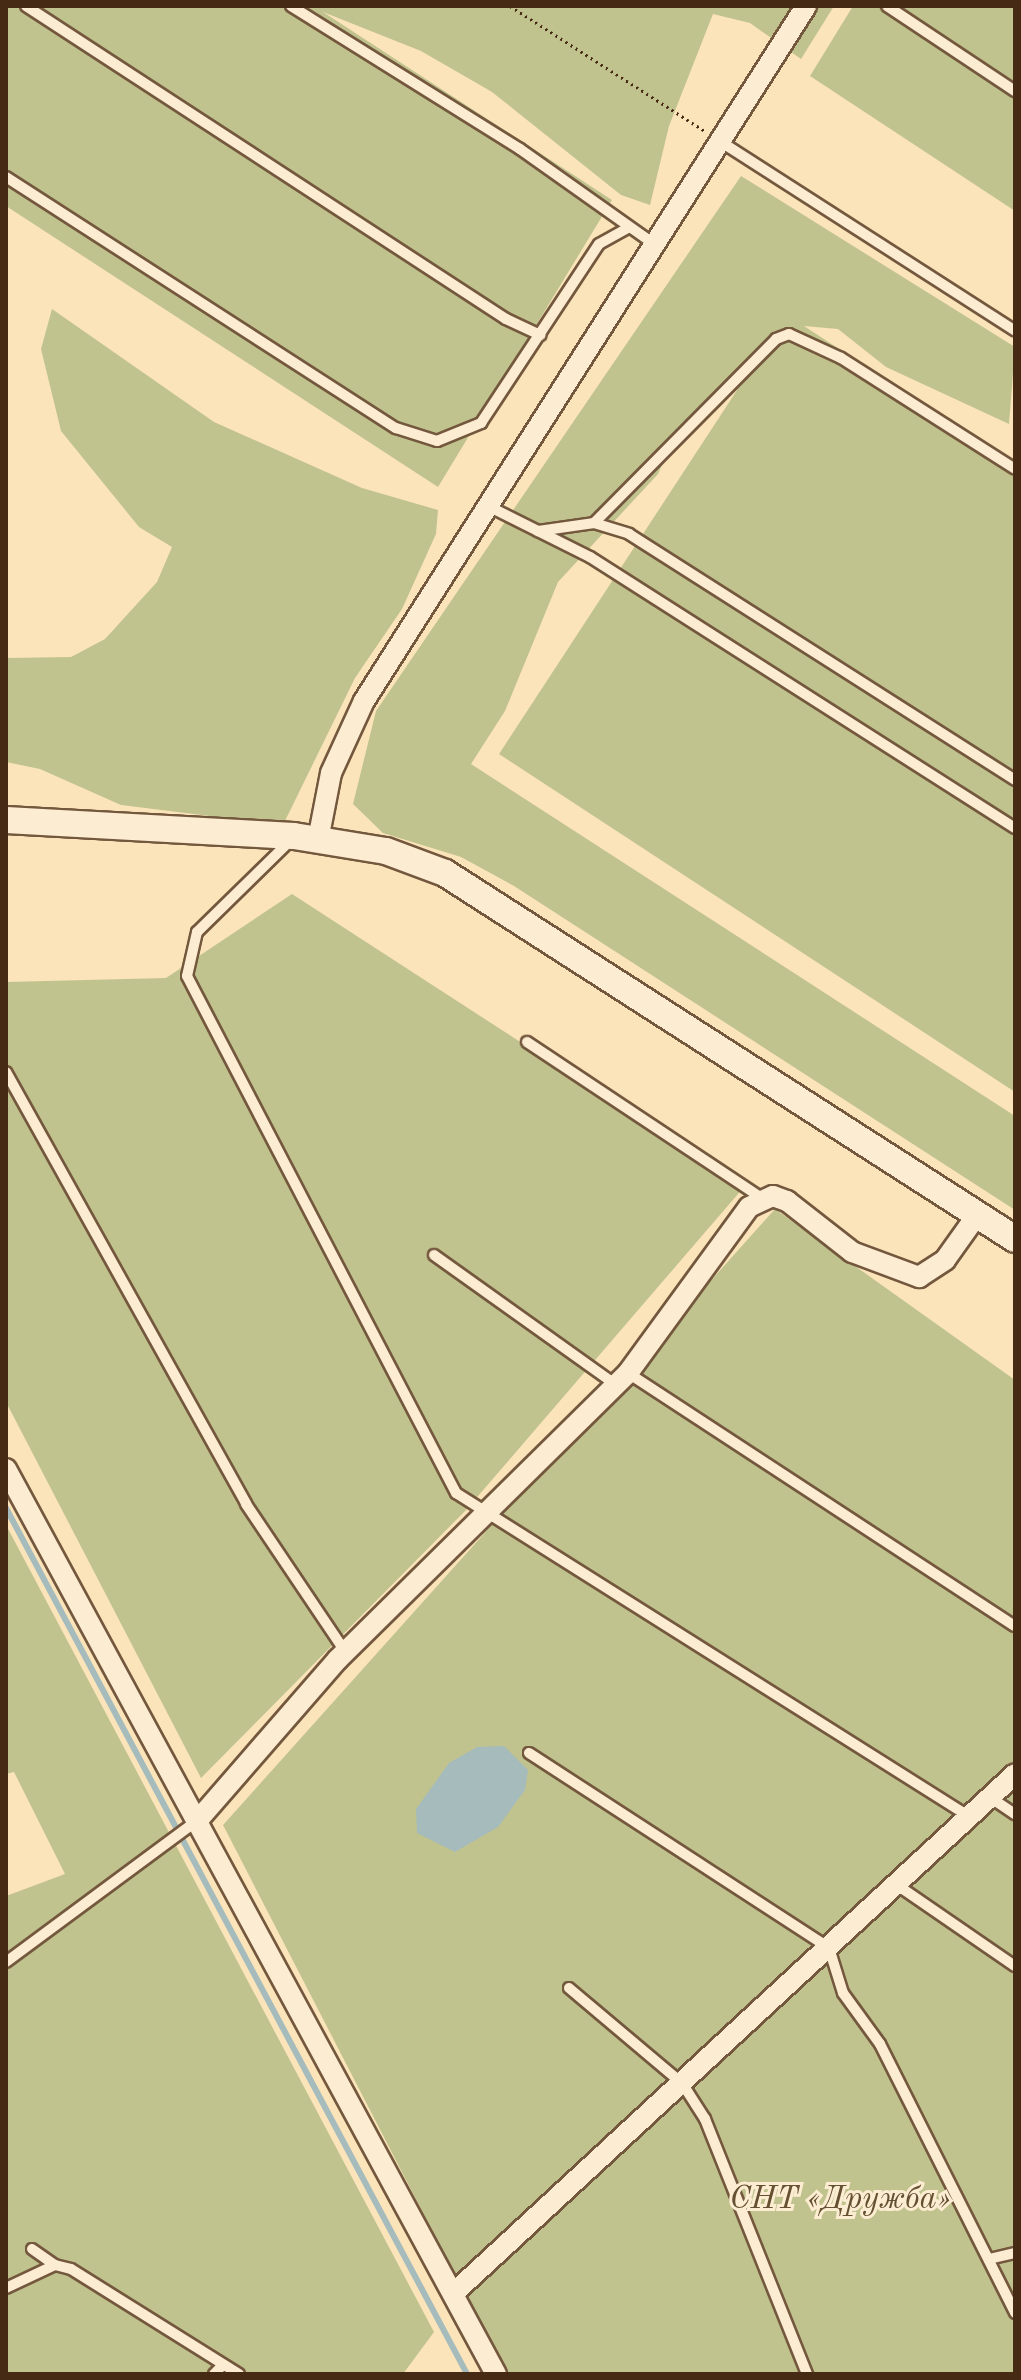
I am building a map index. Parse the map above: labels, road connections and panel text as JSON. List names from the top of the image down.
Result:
{
  "parks": ["СНТ «Дружба»"]
}
